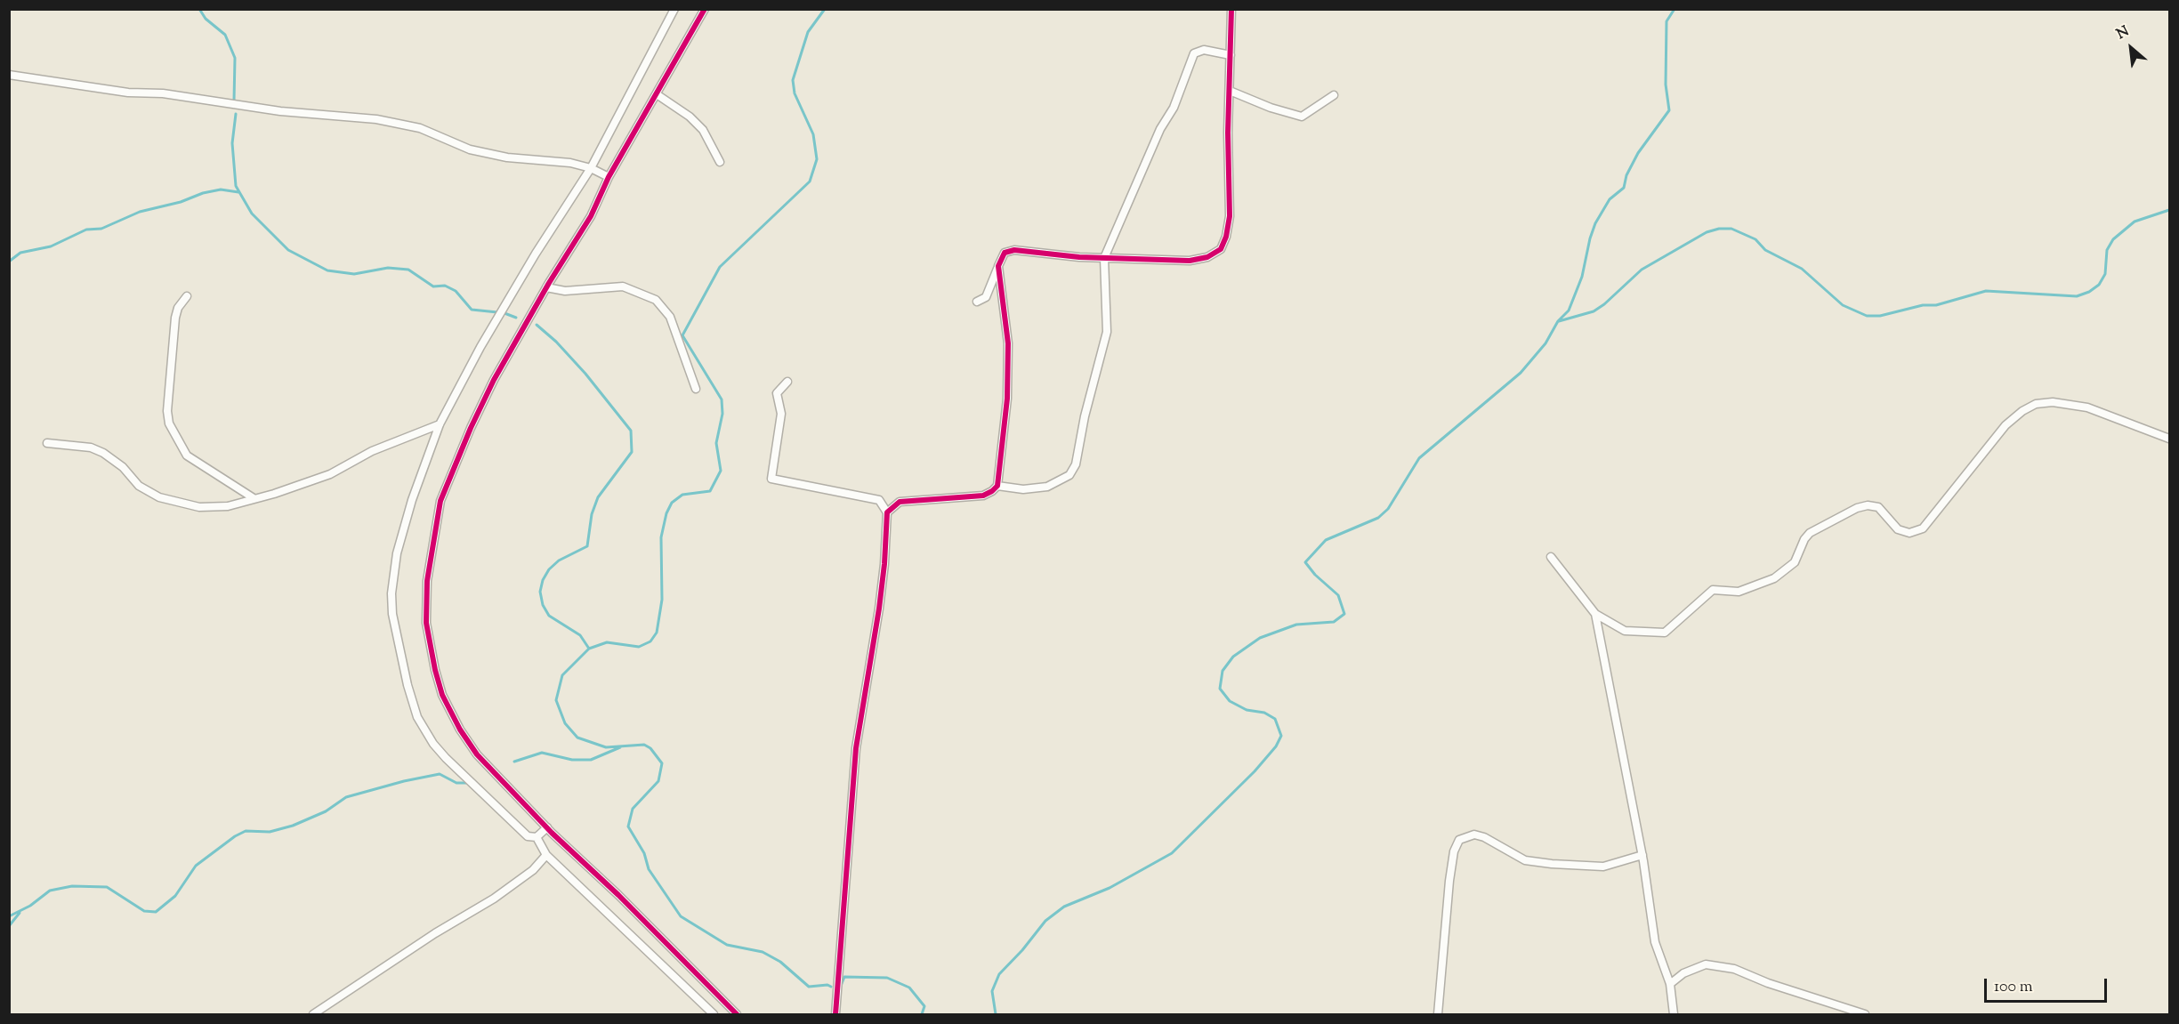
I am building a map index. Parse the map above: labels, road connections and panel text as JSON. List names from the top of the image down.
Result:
{
  "scale_bar": "100 m",
  "north": "top left"
}
